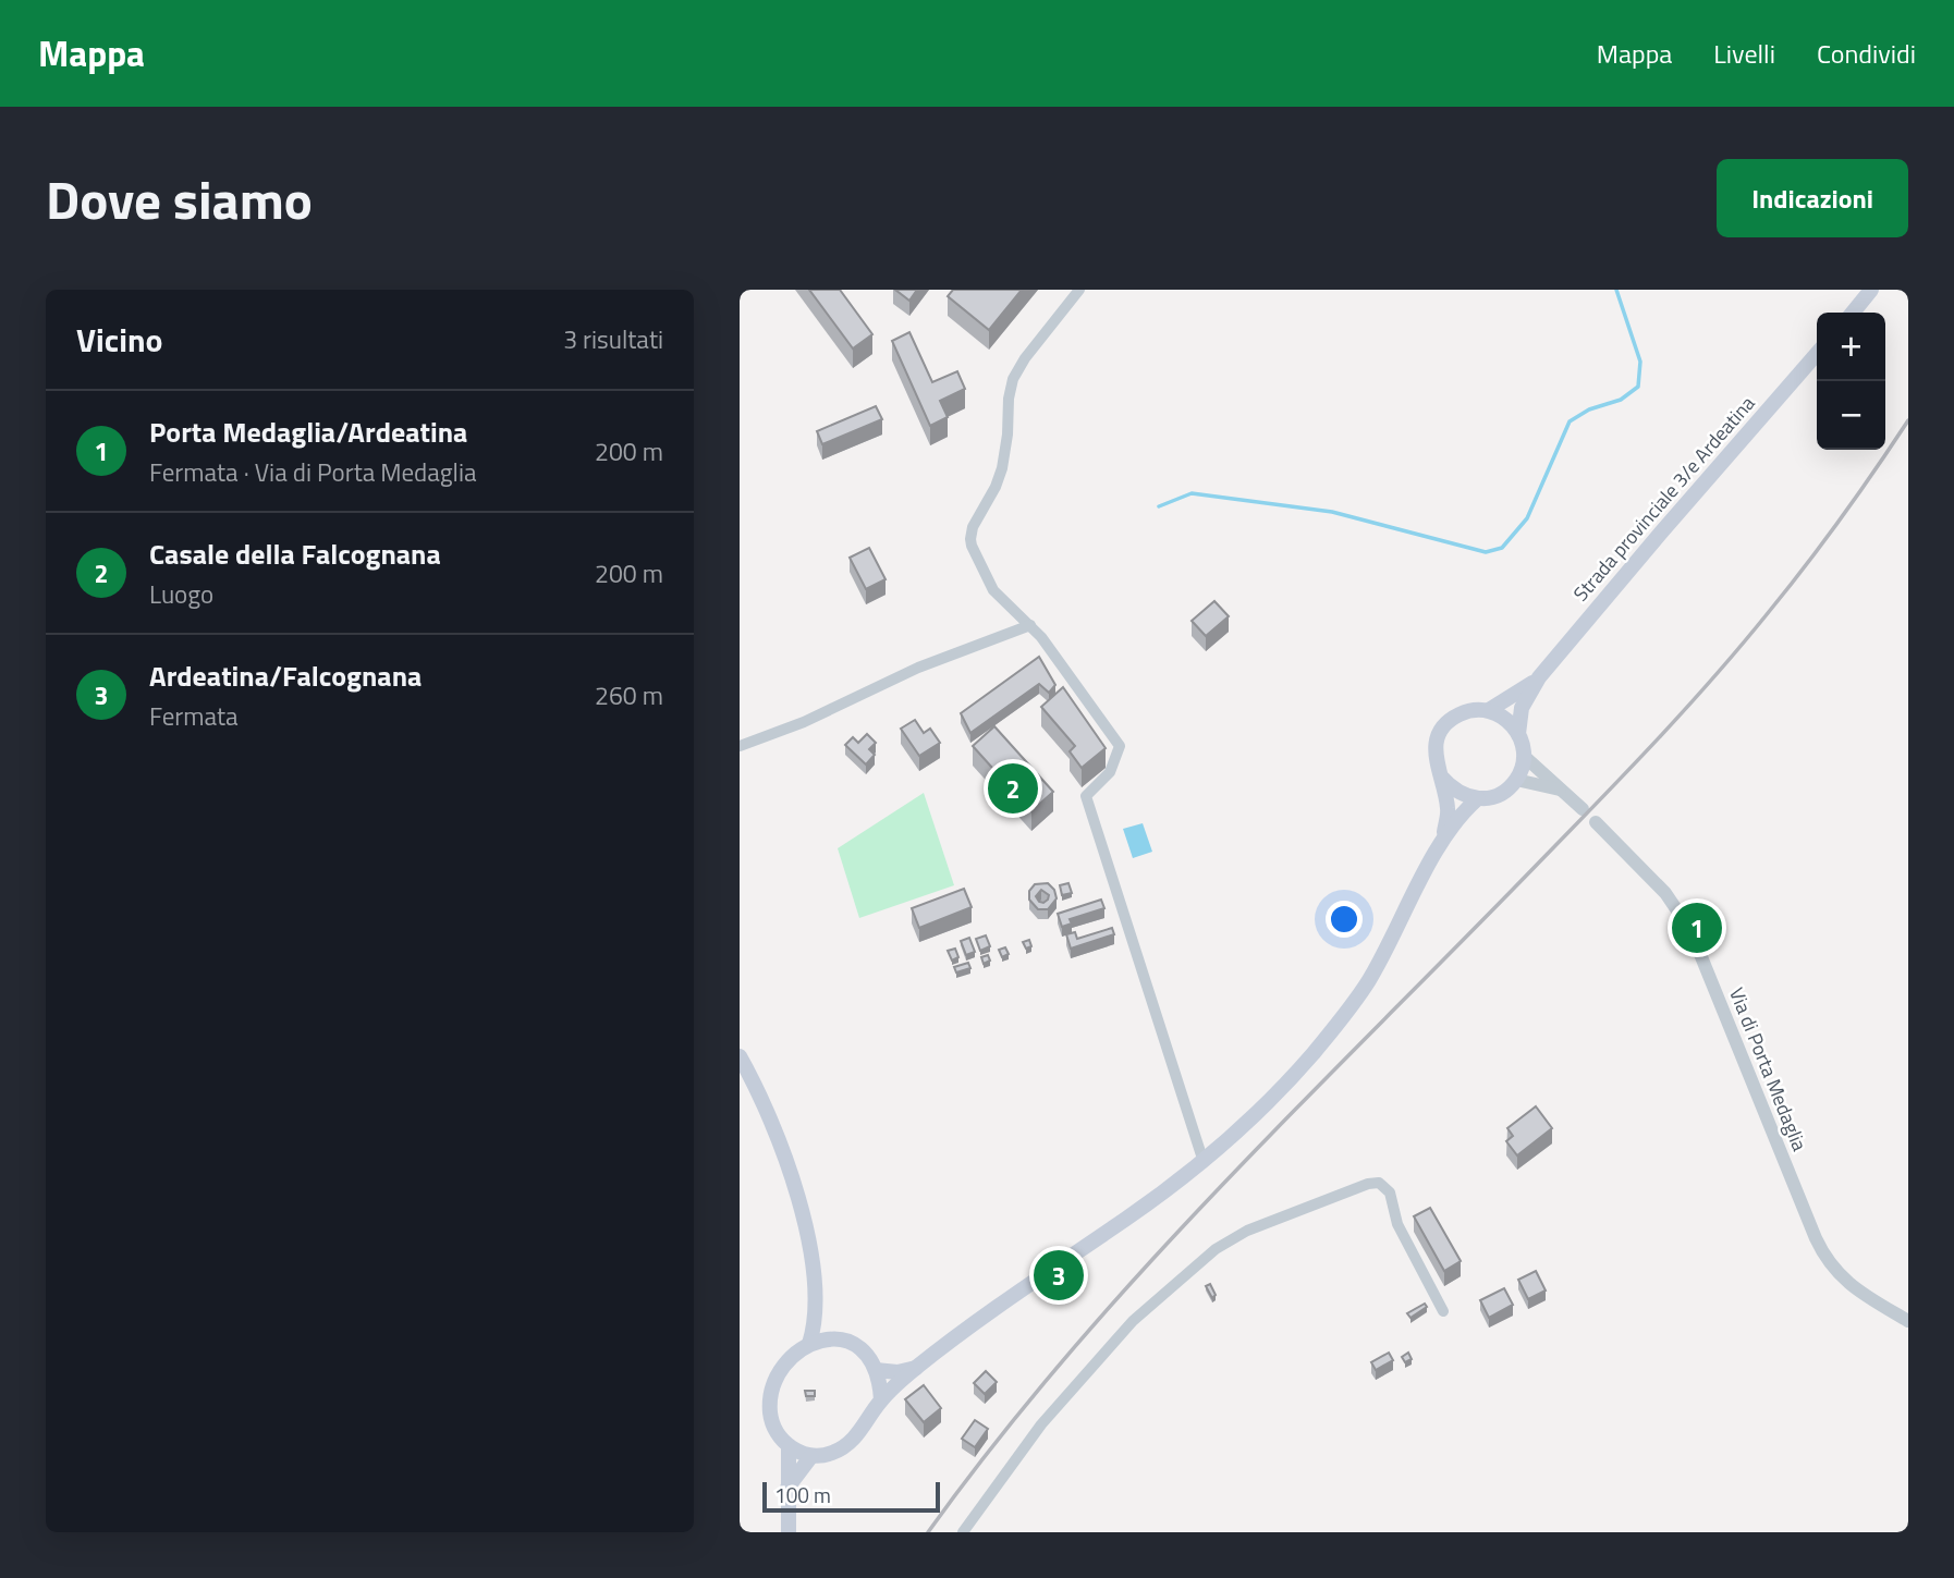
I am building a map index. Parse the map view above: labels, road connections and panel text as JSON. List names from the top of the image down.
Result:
{
  "streets": {
    "main road": ["Strada provinciale 3/e Ardeatina"],
    "street": ["Via di Porta Medaglia"]
  },
  "scale_bar": "100 m",
  "page": {
    "header": "Mappa",
    "nav": ["Mappa", "Livelli", "Condividi"],
    "title": "Dove siamo",
    "buttons": "Indicazioni",
    "heading": ["Vicino", "3 risultati"],
    "map_buttons": ["+", "−"],
    "list": [
      {
        "mark": "1",
        "name": "Porta Medaglia/Ardeatina",
        "note": "Fermata · Via di Porta Medaglia",
        "value": "200 m"
      },
      {
        "mark": "2",
        "name": "Casale della Falcognana",
        "note": "Luogo",
        "value": "200 m"
      },
      {
        "mark": "3",
        "name": "Ardeatina/Falcognana",
        "note": "Fermata",
        "value": "260 m"
      }
    ],
    "pins": ["2", "1", "3"],
    "scale": "100 m"
  }
}
